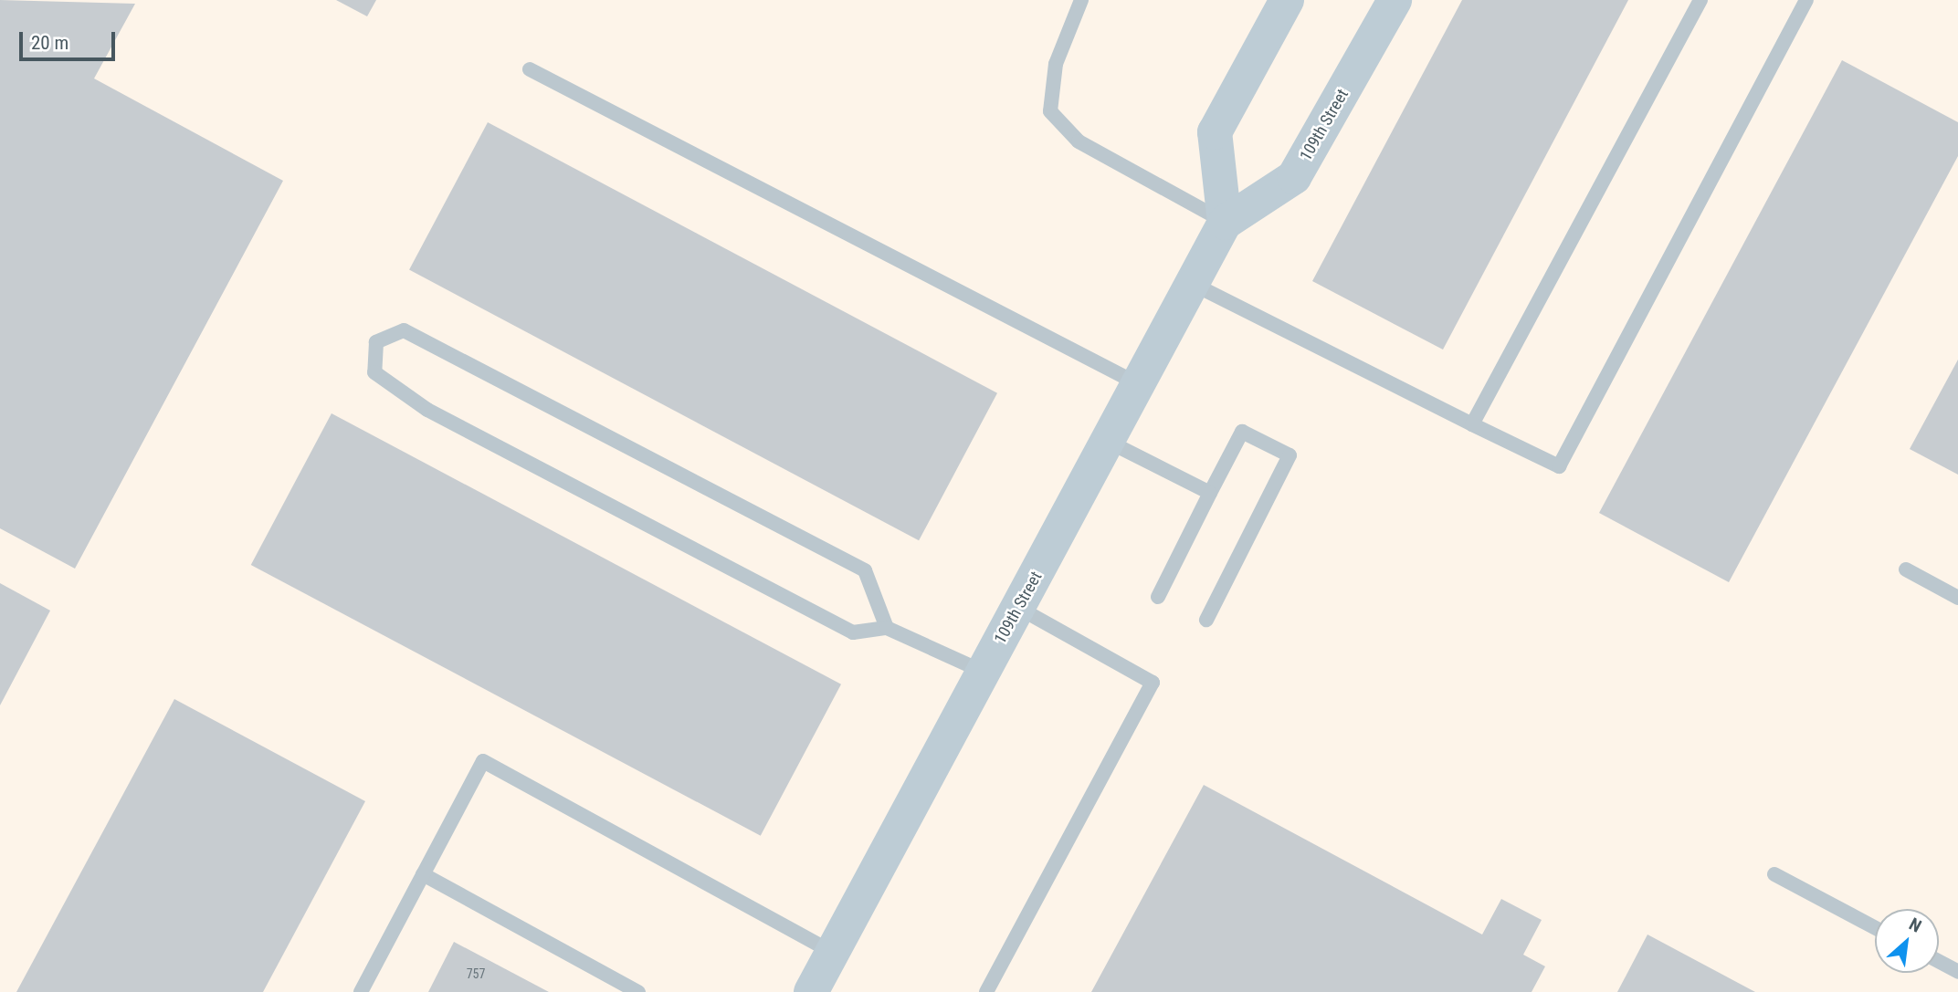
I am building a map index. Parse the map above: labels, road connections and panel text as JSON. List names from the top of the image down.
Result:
{
  "streets": {
    "street": ["109th Street"]
  },
  "house_numbers": ["757"],
  "scale_bar": "20 m",
  "north": "top right"
}
